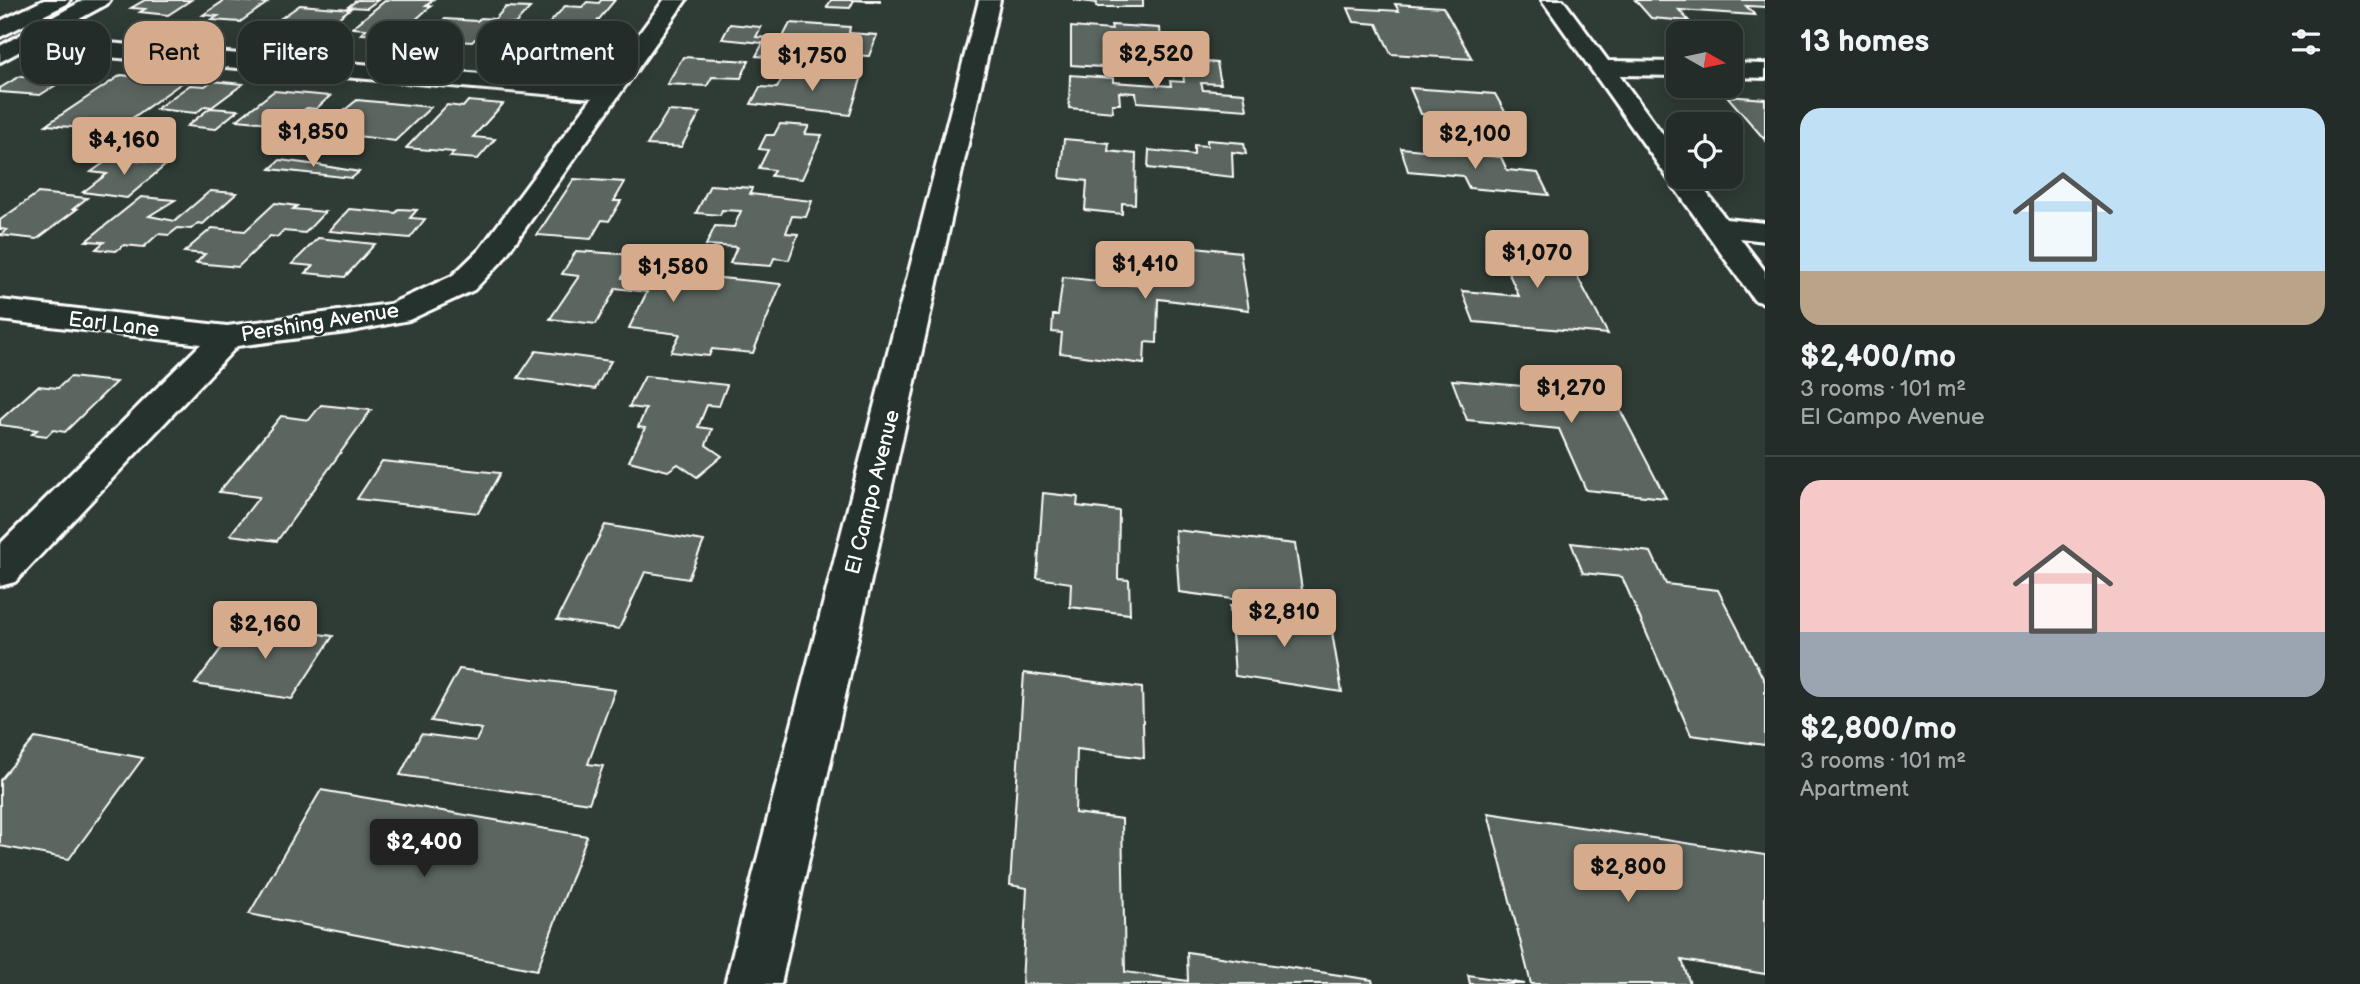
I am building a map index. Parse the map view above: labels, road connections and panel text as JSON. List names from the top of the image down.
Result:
{
  "streets": {
    "main road": ["Pershing Avenue", "Earl Lane", "El Campo Avenue"]
  },
  "crossings": [
    ["Pershing Avenue", "Earl Lane"]
  ],
  "north": "right",
  "page": {
    "heading": "13 homes",
    "chip": [
      "Buy",
      "Rent",
      "Filters",
      "New",
      "Apartment"
    ],
    "price": [
      "$2,520",
      "$1,750",
      "$1,850",
      "$2,100",
      "$4,160",
      "$1,070",
      "$1,410",
      "$1,580",
      "$1,270",
      "$2,810",
      "$2,160",
      "$2,400",
      "$2,800"
    ],
    "list": [
      {
        "name": "$2,400/mo",
        "note": "3 rooms · 101 m² · El Campo Avenue"
      },
      {
        "name": "$2,800/mo",
        "note": "3 rooms · 101 m² · Apartment"
      }
    ]
  }
}
